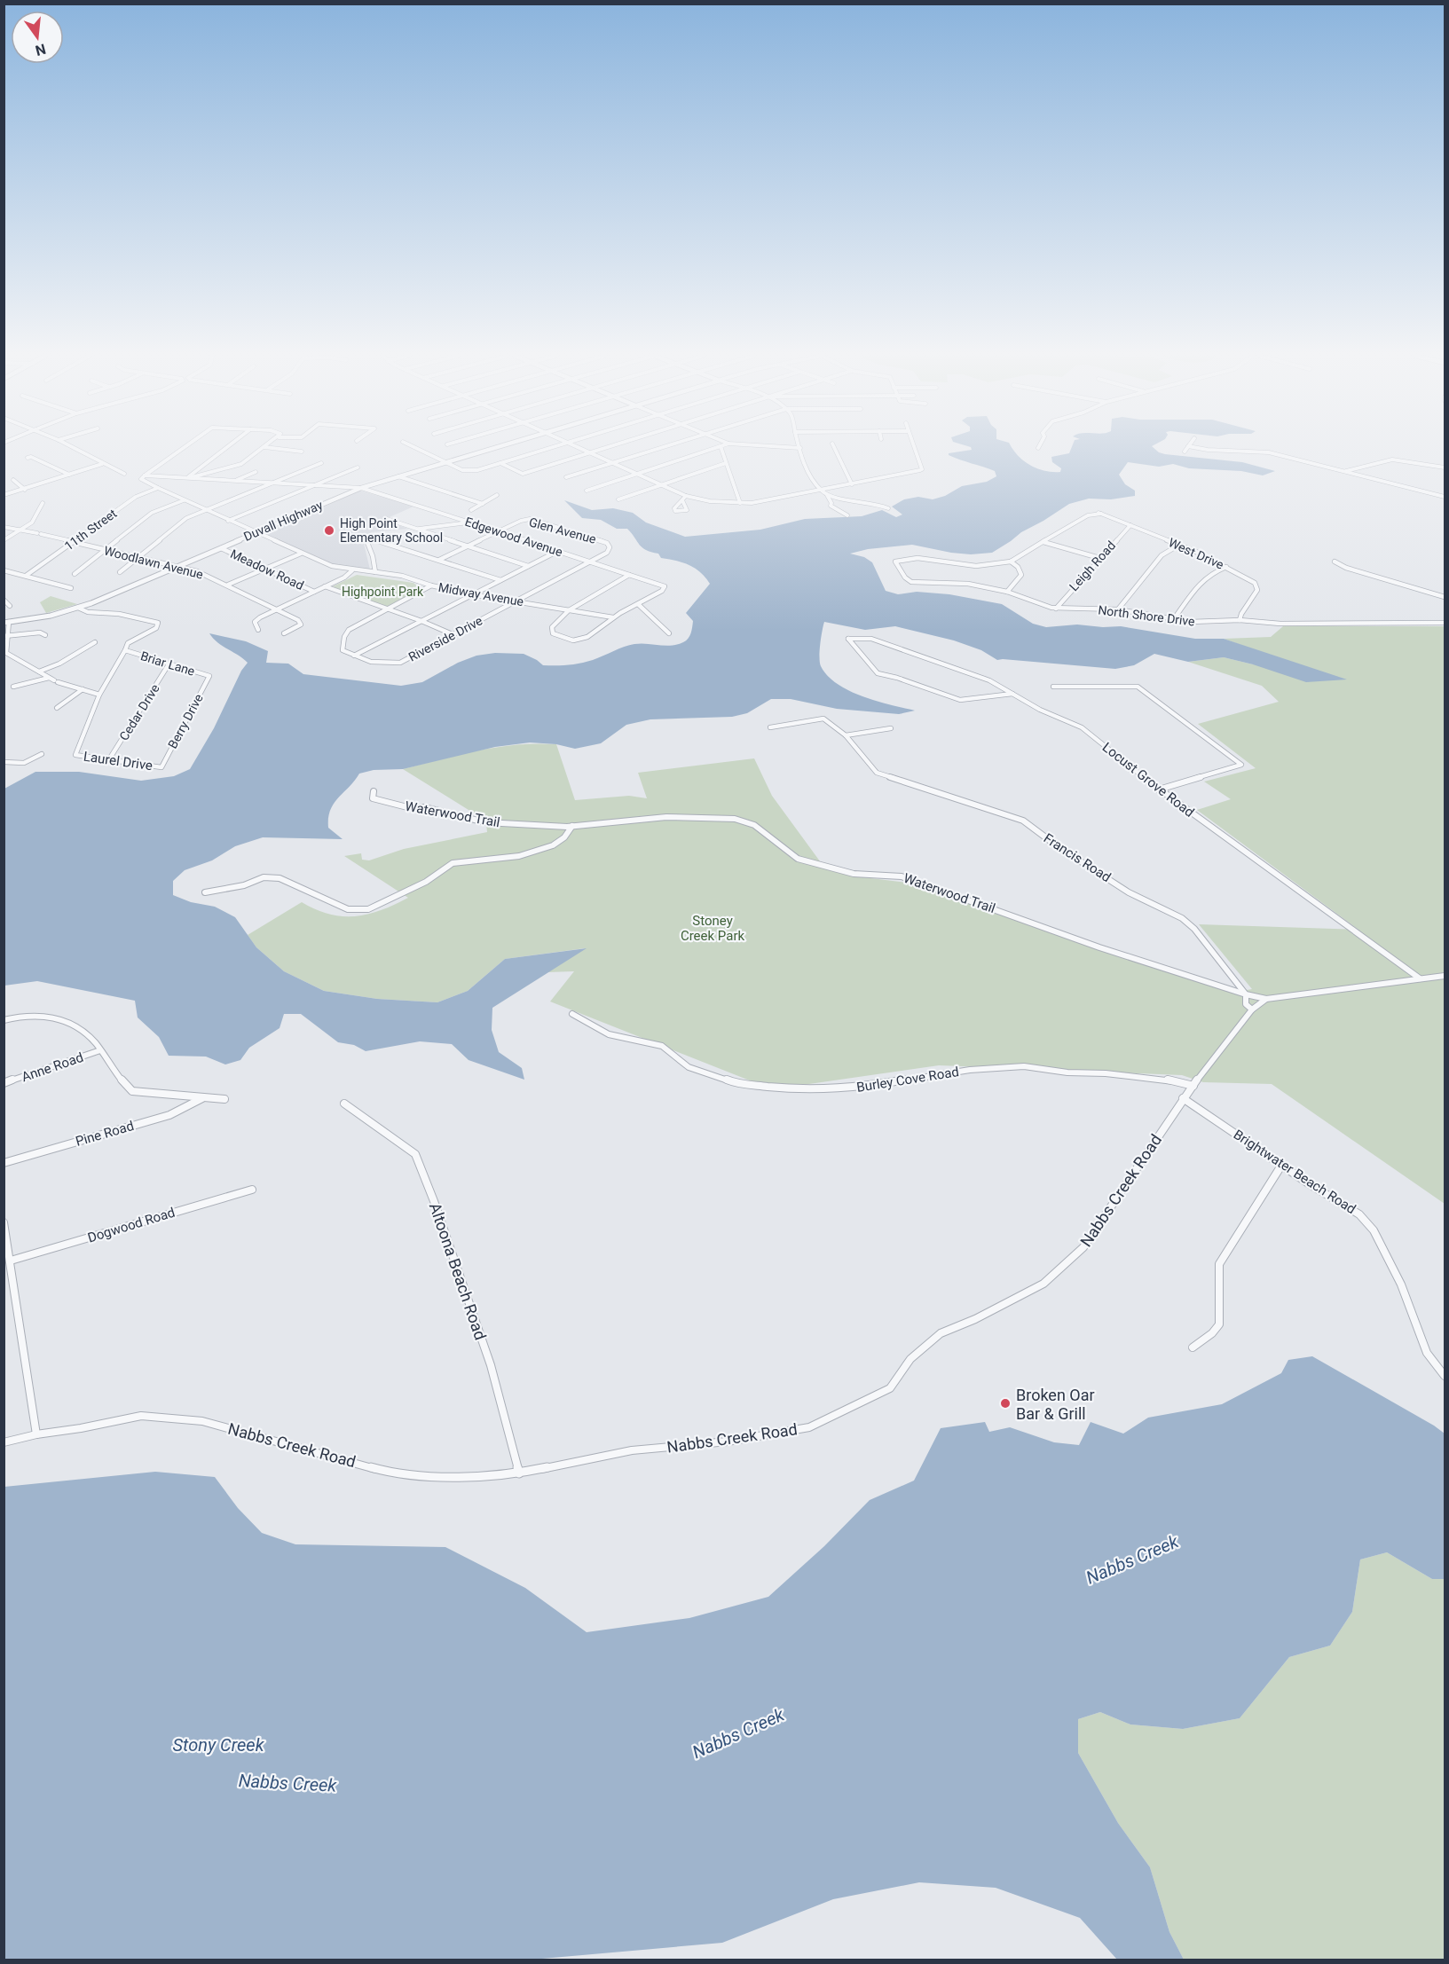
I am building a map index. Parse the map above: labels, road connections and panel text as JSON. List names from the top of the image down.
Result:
{
  "streets": {
    "street": [
      "Duvall Highway",
      "11th Street",
      "Glen Avenue",
      "Edgewood Avenue",
      "West Drive",
      "Woodlawn Avenue",
      "Leigh Road",
      "Meadow Road",
      "Midway Avenue",
      "North Shore Drive",
      "Riverside Drive",
      "Briar Lane",
      "Cedar Drive",
      "Berry Drive",
      "Laurel Drive",
      "Locust Grove Road",
      "Waterwood Trail",
      "Francis Road",
      "Anne Road",
      "Burley Cove Road",
      "Pine Road",
      "Brightwater Beach Road",
      "Nabbs Creek Road",
      "Dogwood Road",
      "Altoona Beach Road"
    ]
  },
  "crossings": [
    ["Duvall Highway", "Edgewood Avenue"],
    ["Duvall Highway", "Woodlawn Avenue"],
    ["Duvall Highway", "Meadow Road"],
    ["Duvall Highway", "Midway Avenue"],
    ["11th Street", "Woodlawn Avenue"],
    ["11th Street", "Midway Avenue"],
    ["Glen Avenue", "Edgewood Avenue"],
    ["Glen Avenue", "Riverside Drive"],
    ["Edgewood Avenue", "Midway Avenue"],
    ["Edgewood Avenue", "Riverside Drive"],
    ["West Drive", "Leigh Road"],
    ["West Drive", "North Shore Drive"],
    ["Leigh Road", "North Shore Drive"],
    ["Midway Avenue", "Riverside Drive"],
    ["Briar Lane", "Cedar Drive"],
    ["Briar Lane", "Berry Drive"],
    ["Cedar Drive", "Laurel Drive"],
    ["Berry Drive", "Laurel Drive"],
    ["Locust Grove Road", "Nabbs Creek Road"],
    ["Waterwood Trail", "Francis Road"],
    ["Burley Cove Road", "Nabbs Creek Road"],
    ["Brightwater Beach Road", "Nabbs Creek Road"],
    ["Nabbs Creek Road", "Altoona Beach Road"]
  ],
  "water": ["Nabbs Creek", "Stony Creek"],
  "parks": ["Highpoint Park", "Stoney Creek Park"],
  "places": ["High Point Elementary School", "Broken Oar Bar & Grill"],
  "north": "bottom"
}
